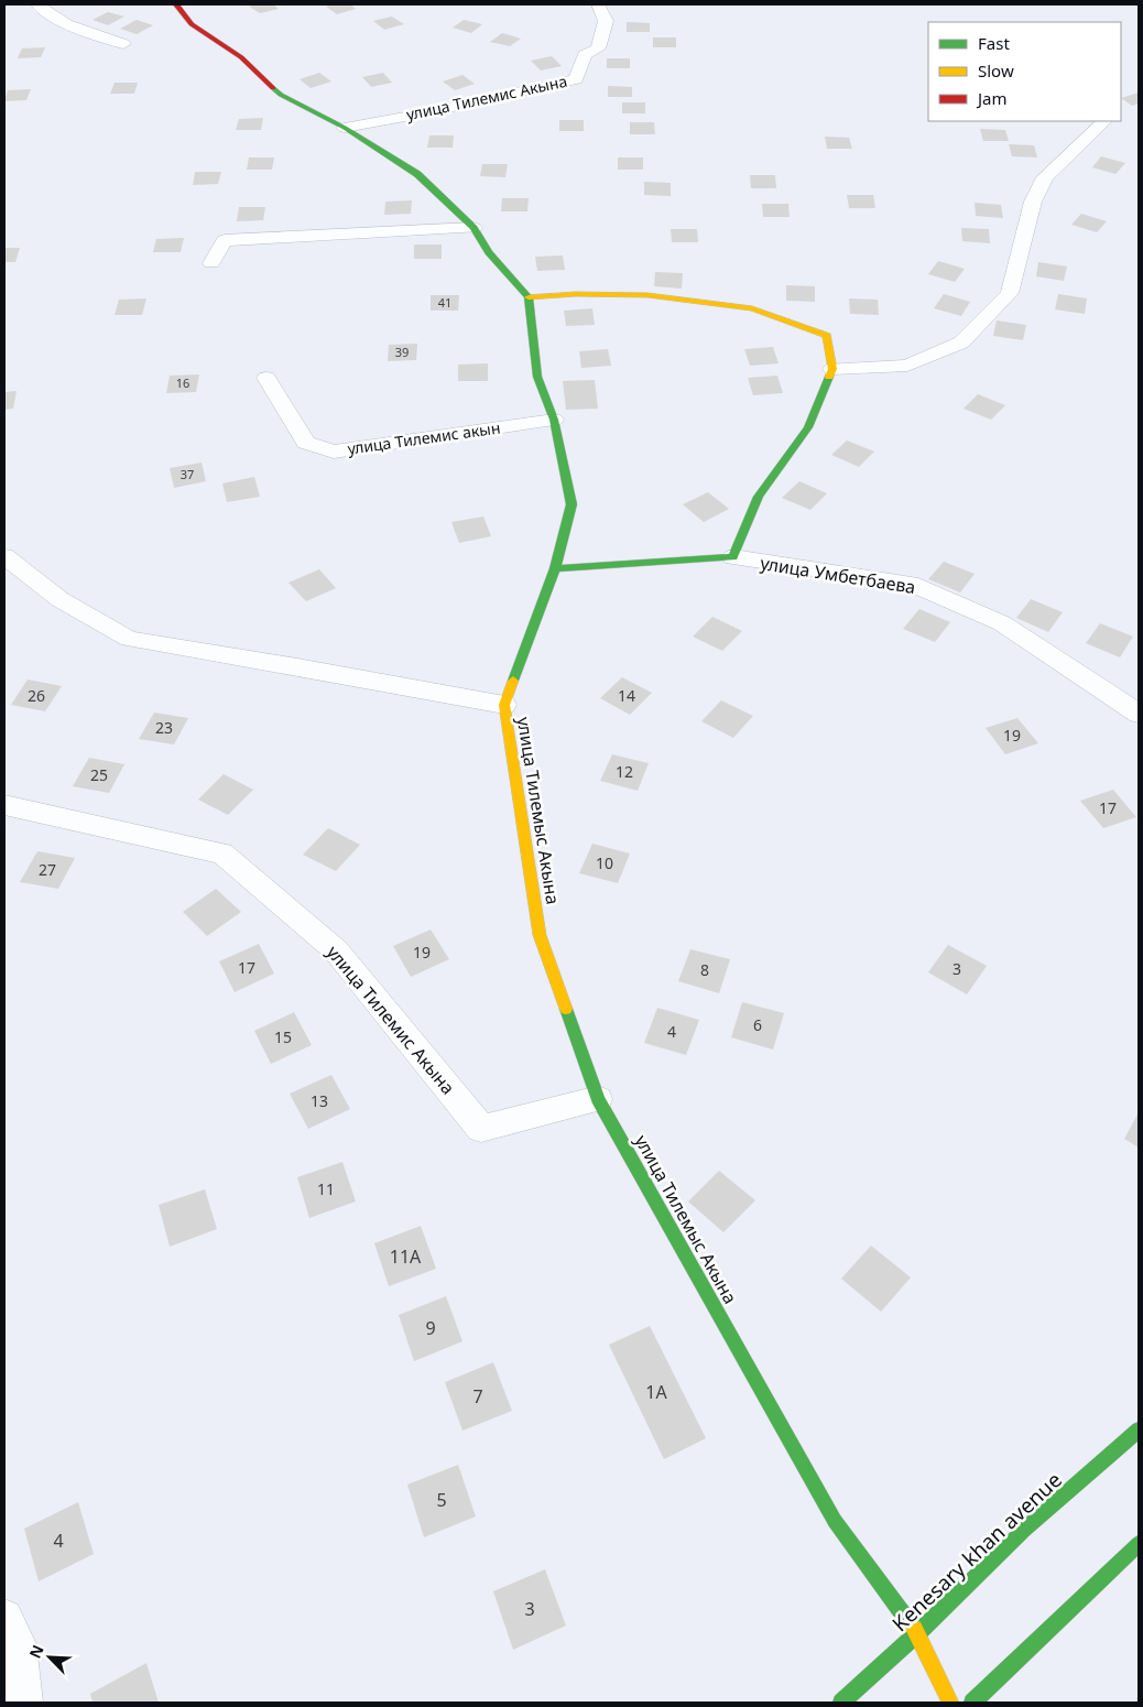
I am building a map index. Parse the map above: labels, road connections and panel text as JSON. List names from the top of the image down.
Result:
{
  "streets": {
    "street": [
      "улица Тилемис Акына",
      "улица Тилемис акын",
      "улица Умбетбаева",
      "улица Тилемыс Акына",
      "Kenesary khan avenue"
    ]
  },
  "crossings": [
    ["улица Тилемис Акына", "улица Тилемыс Акына"],
    ["улица Тилемис акын", "улица Тилемыс Акына"],
    ["улица Тилемыс Акына", "Kenesary khan avenue"]
  ],
  "house_numbers": [
    "41",
    "39",
    "16",
    "37",
    "26",
    "14",
    "23",
    "19",
    "12",
    "25",
    "17",
    "10",
    "27",
    "19",
    "17",
    "3",
    "8",
    "6",
    "4",
    "15",
    "13",
    "11",
    "11А",
    "9",
    "1А",
    "7",
    "5",
    "4",
    "3"
  ],
  "legend": ["Fast", "Slow", "Jam"],
  "north": "top left"
}
